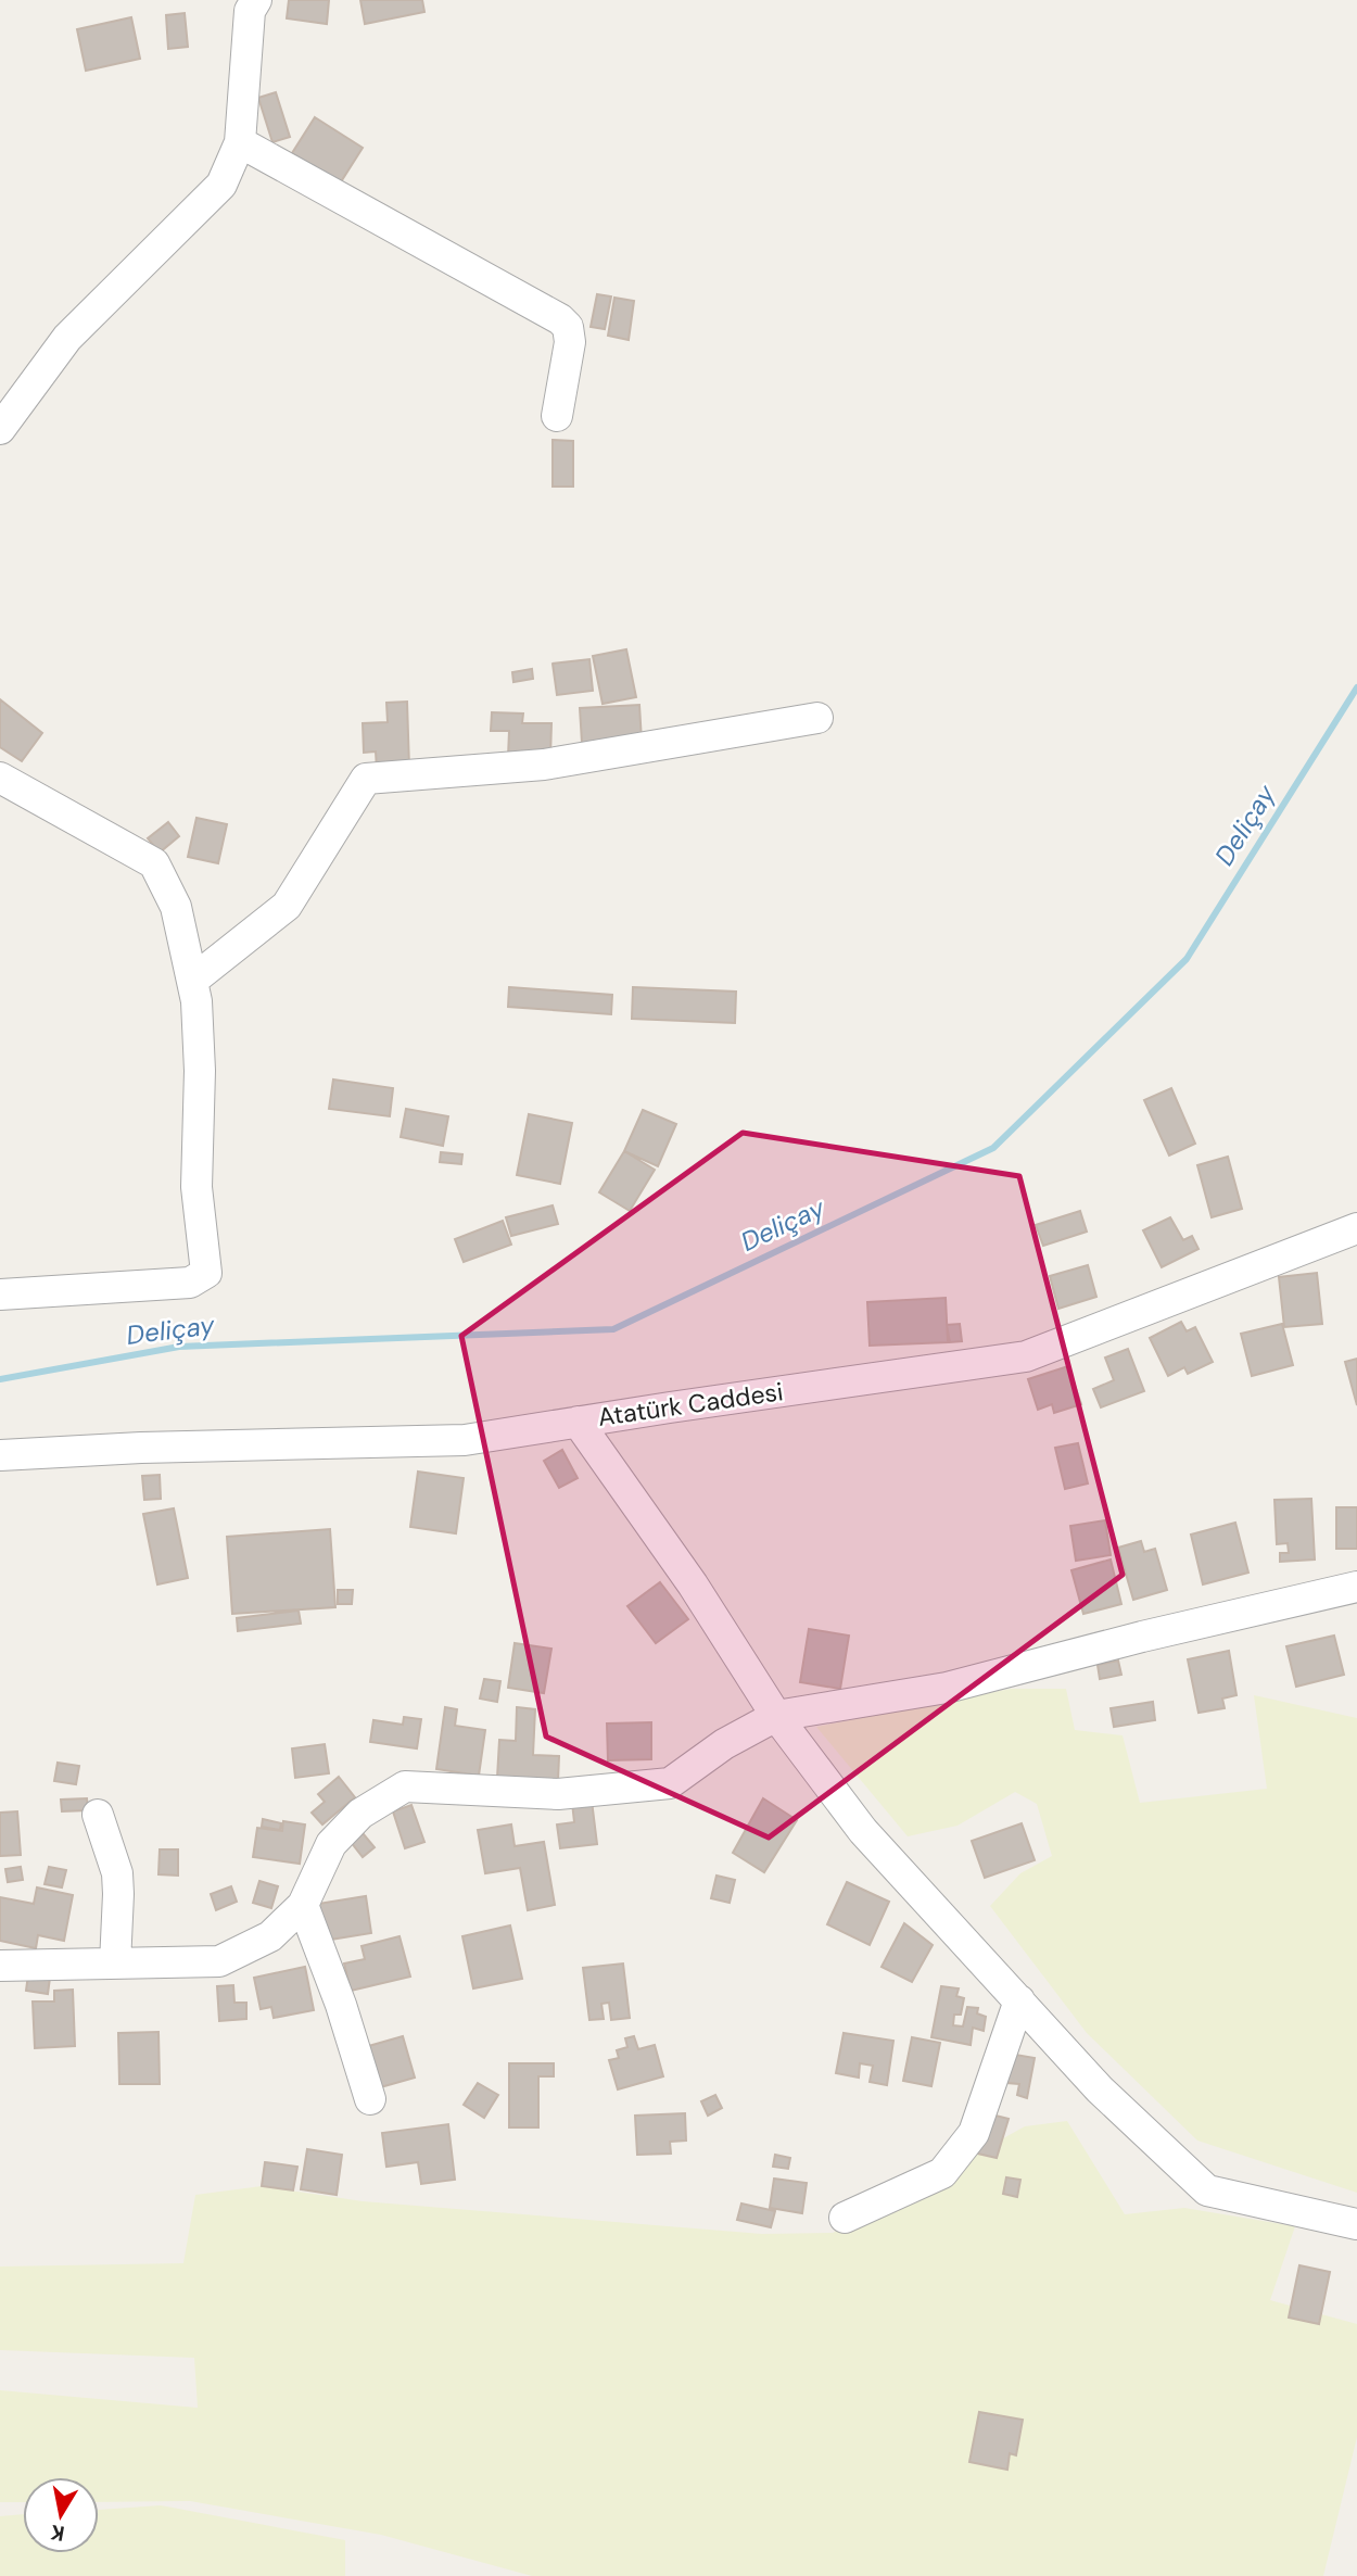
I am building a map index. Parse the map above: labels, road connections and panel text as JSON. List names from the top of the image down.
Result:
{
  "streets": {
    "street": ["Atatürk Caddesi"]
  },
  "water": ["Deliçay"],
  "north": "bottom"
}
